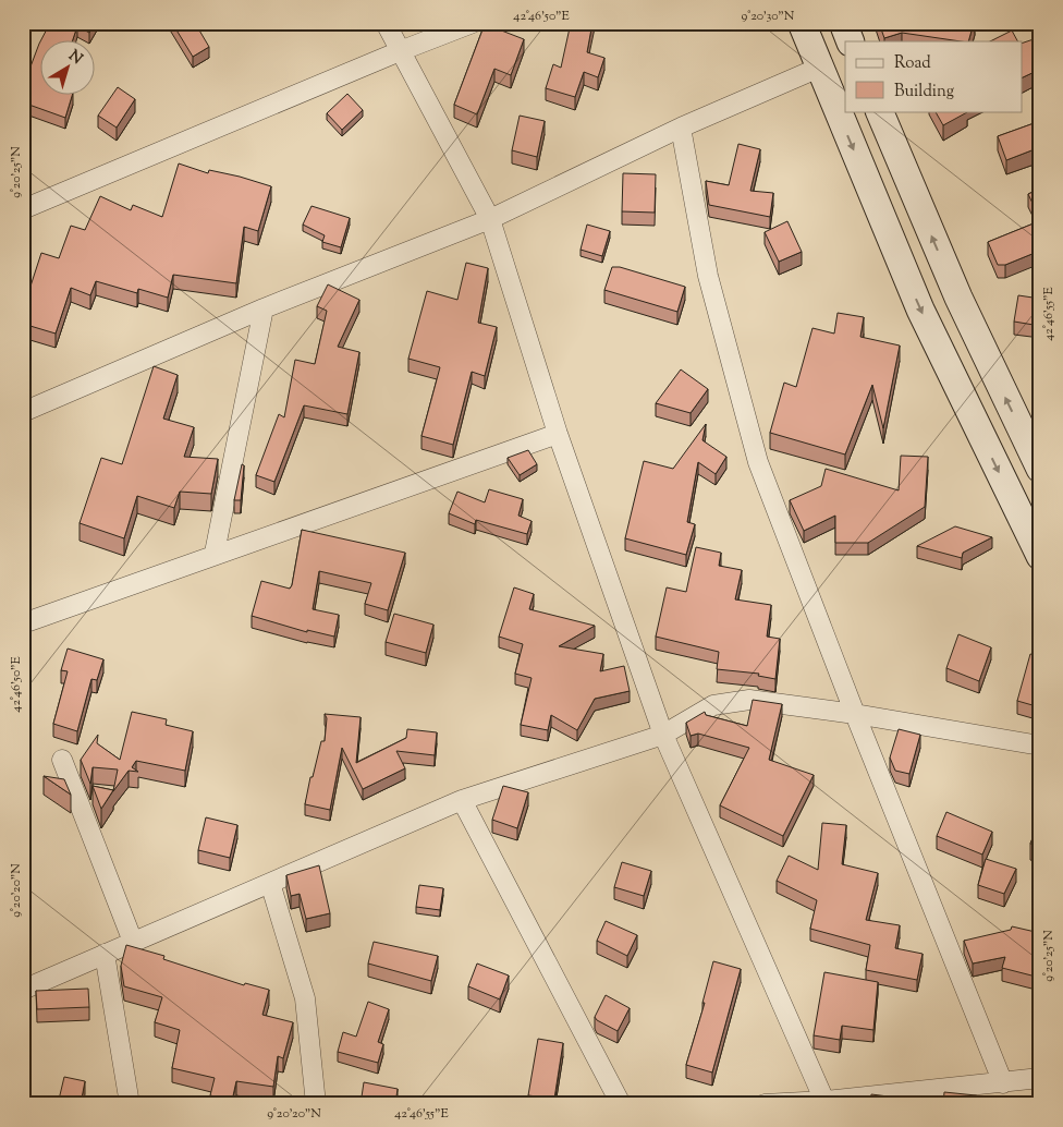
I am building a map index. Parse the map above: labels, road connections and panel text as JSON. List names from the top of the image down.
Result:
{
  "legend": ["Road", "Building"],
  "north": "top right",
  "coordinates": [
    "42°46'50\"E",
    "9°20'30\"N",
    "9°20'25\"N",
    "42°46'55\"E",
    "9°20'20\"N"
  ]
}
